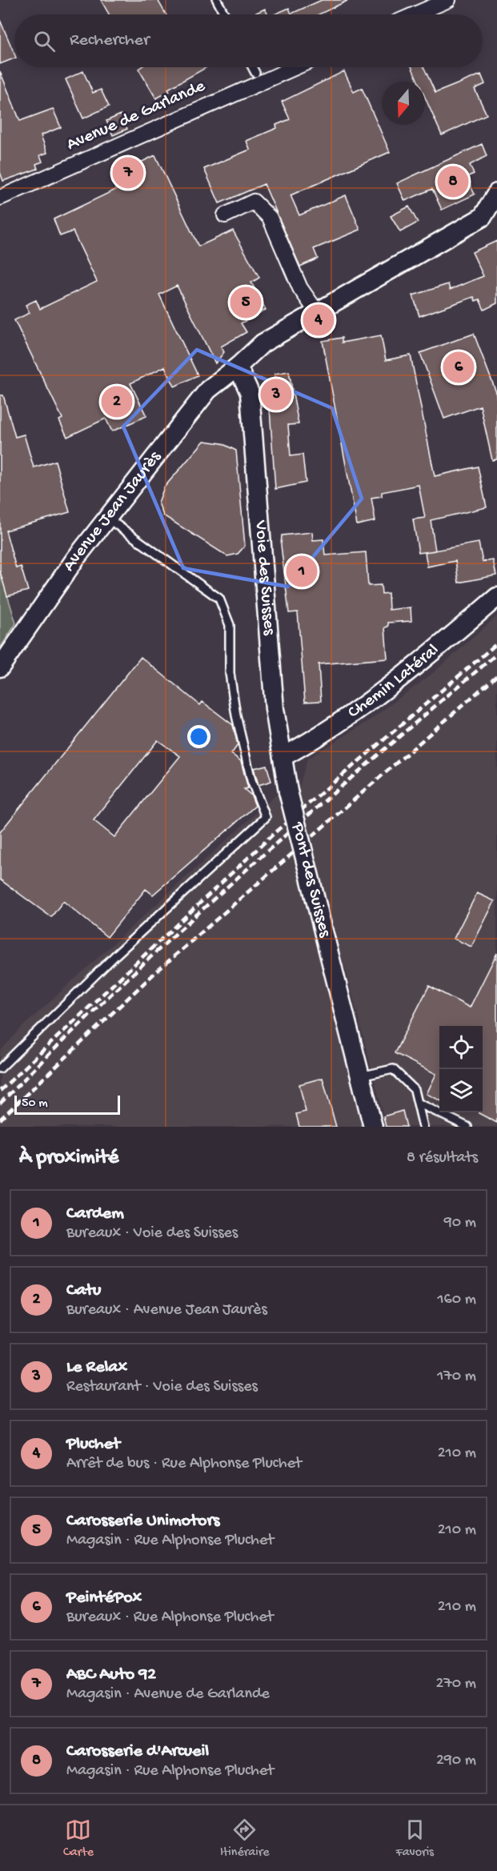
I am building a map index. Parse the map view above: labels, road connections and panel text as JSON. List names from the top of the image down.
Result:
{
  "streets": {
    "street": [
      "Avenue de Garlande",
      "Avenue Jean Jaurès",
      "Voie des Suisses",
      "Chemin Latéral",
      "Pont des Suisses"
    ]
  },
  "crossings": [
    ["Avenue Jean Jaurès", "Voie des Suisses"],
    ["Voie des Suisses", "Chemin Latéral"],
    ["Voie des Suisses", "Pont des Suisses"]
  ],
  "scale_bar": "50 m",
  "north": "bottom",
  "page": {
    "search": "Rechercher",
    "pins": [
      "7",
      "8",
      "5",
      "4",
      "6",
      "3",
      "2",
      "1"
    ],
    "scale": "50 m",
    "heading": ["À proximité", "8 résultats"],
    "list": [
      {
        "mark": "1",
        "name": "Cardem",
        "note": "Bureaux · Voie des Suisses",
        "value": "90 m"
      },
      {
        "mark": "2",
        "name": "Catu",
        "note": "Bureaux · Avenue Jean Jaurès",
        "value": "160 m"
      },
      {
        "mark": "3",
        "name": "Le Relax",
        "note": "Restaurant · Voie des Suisses",
        "value": "170 m"
      },
      {
        "mark": "4",
        "name": "Pluchet",
        "note": "Arrêt de bus · Rue Alphonse Pluchet",
        "value": "210 m"
      },
      {
        "mark": "5",
        "name": "Carosserie Unimotors",
        "note": "Magasin · Rue Alphonse Pluchet",
        "value": "210 m"
      },
      {
        "mark": "6",
        "name": "PeintéPox",
        "note": "Bureaux · Rue Alphonse Pluchet",
        "value": "210 m"
      },
      {
        "mark": "7",
        "name": "ABC Auto 92",
        "note": "Magasin · Avenue de Garlande",
        "value": "270 m"
      },
      {
        "mark": "8",
        "name": "Carosserie d'Arcueil",
        "note": "Magasin · Rue Alphonse Pluchet",
        "value": "290 m"
      }
    ],
    "nav": ["Carte", "Itinéraire", "Favoris"]
  }
}
